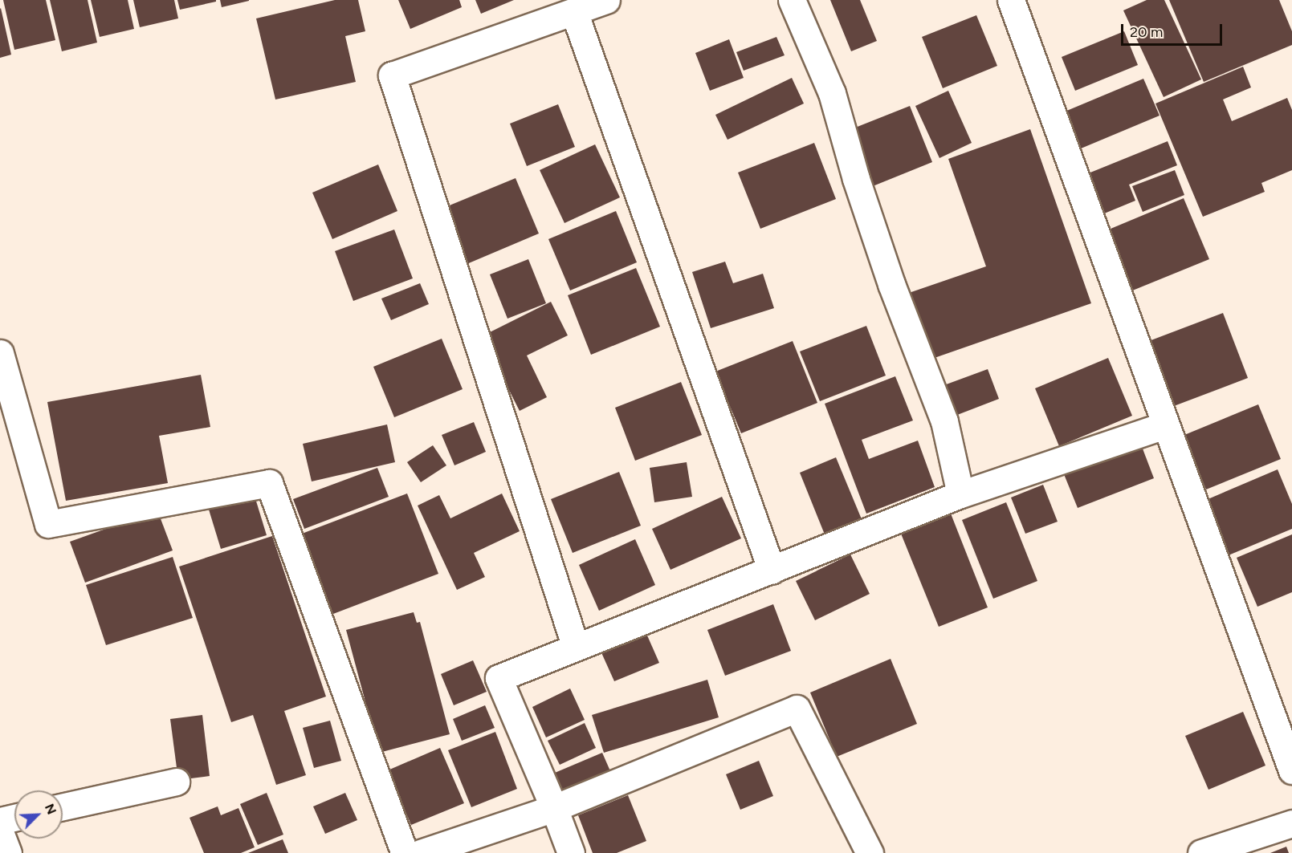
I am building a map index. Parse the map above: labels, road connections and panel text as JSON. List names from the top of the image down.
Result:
{
  "scale_bar": "20 m",
  "north": "top right"
}
